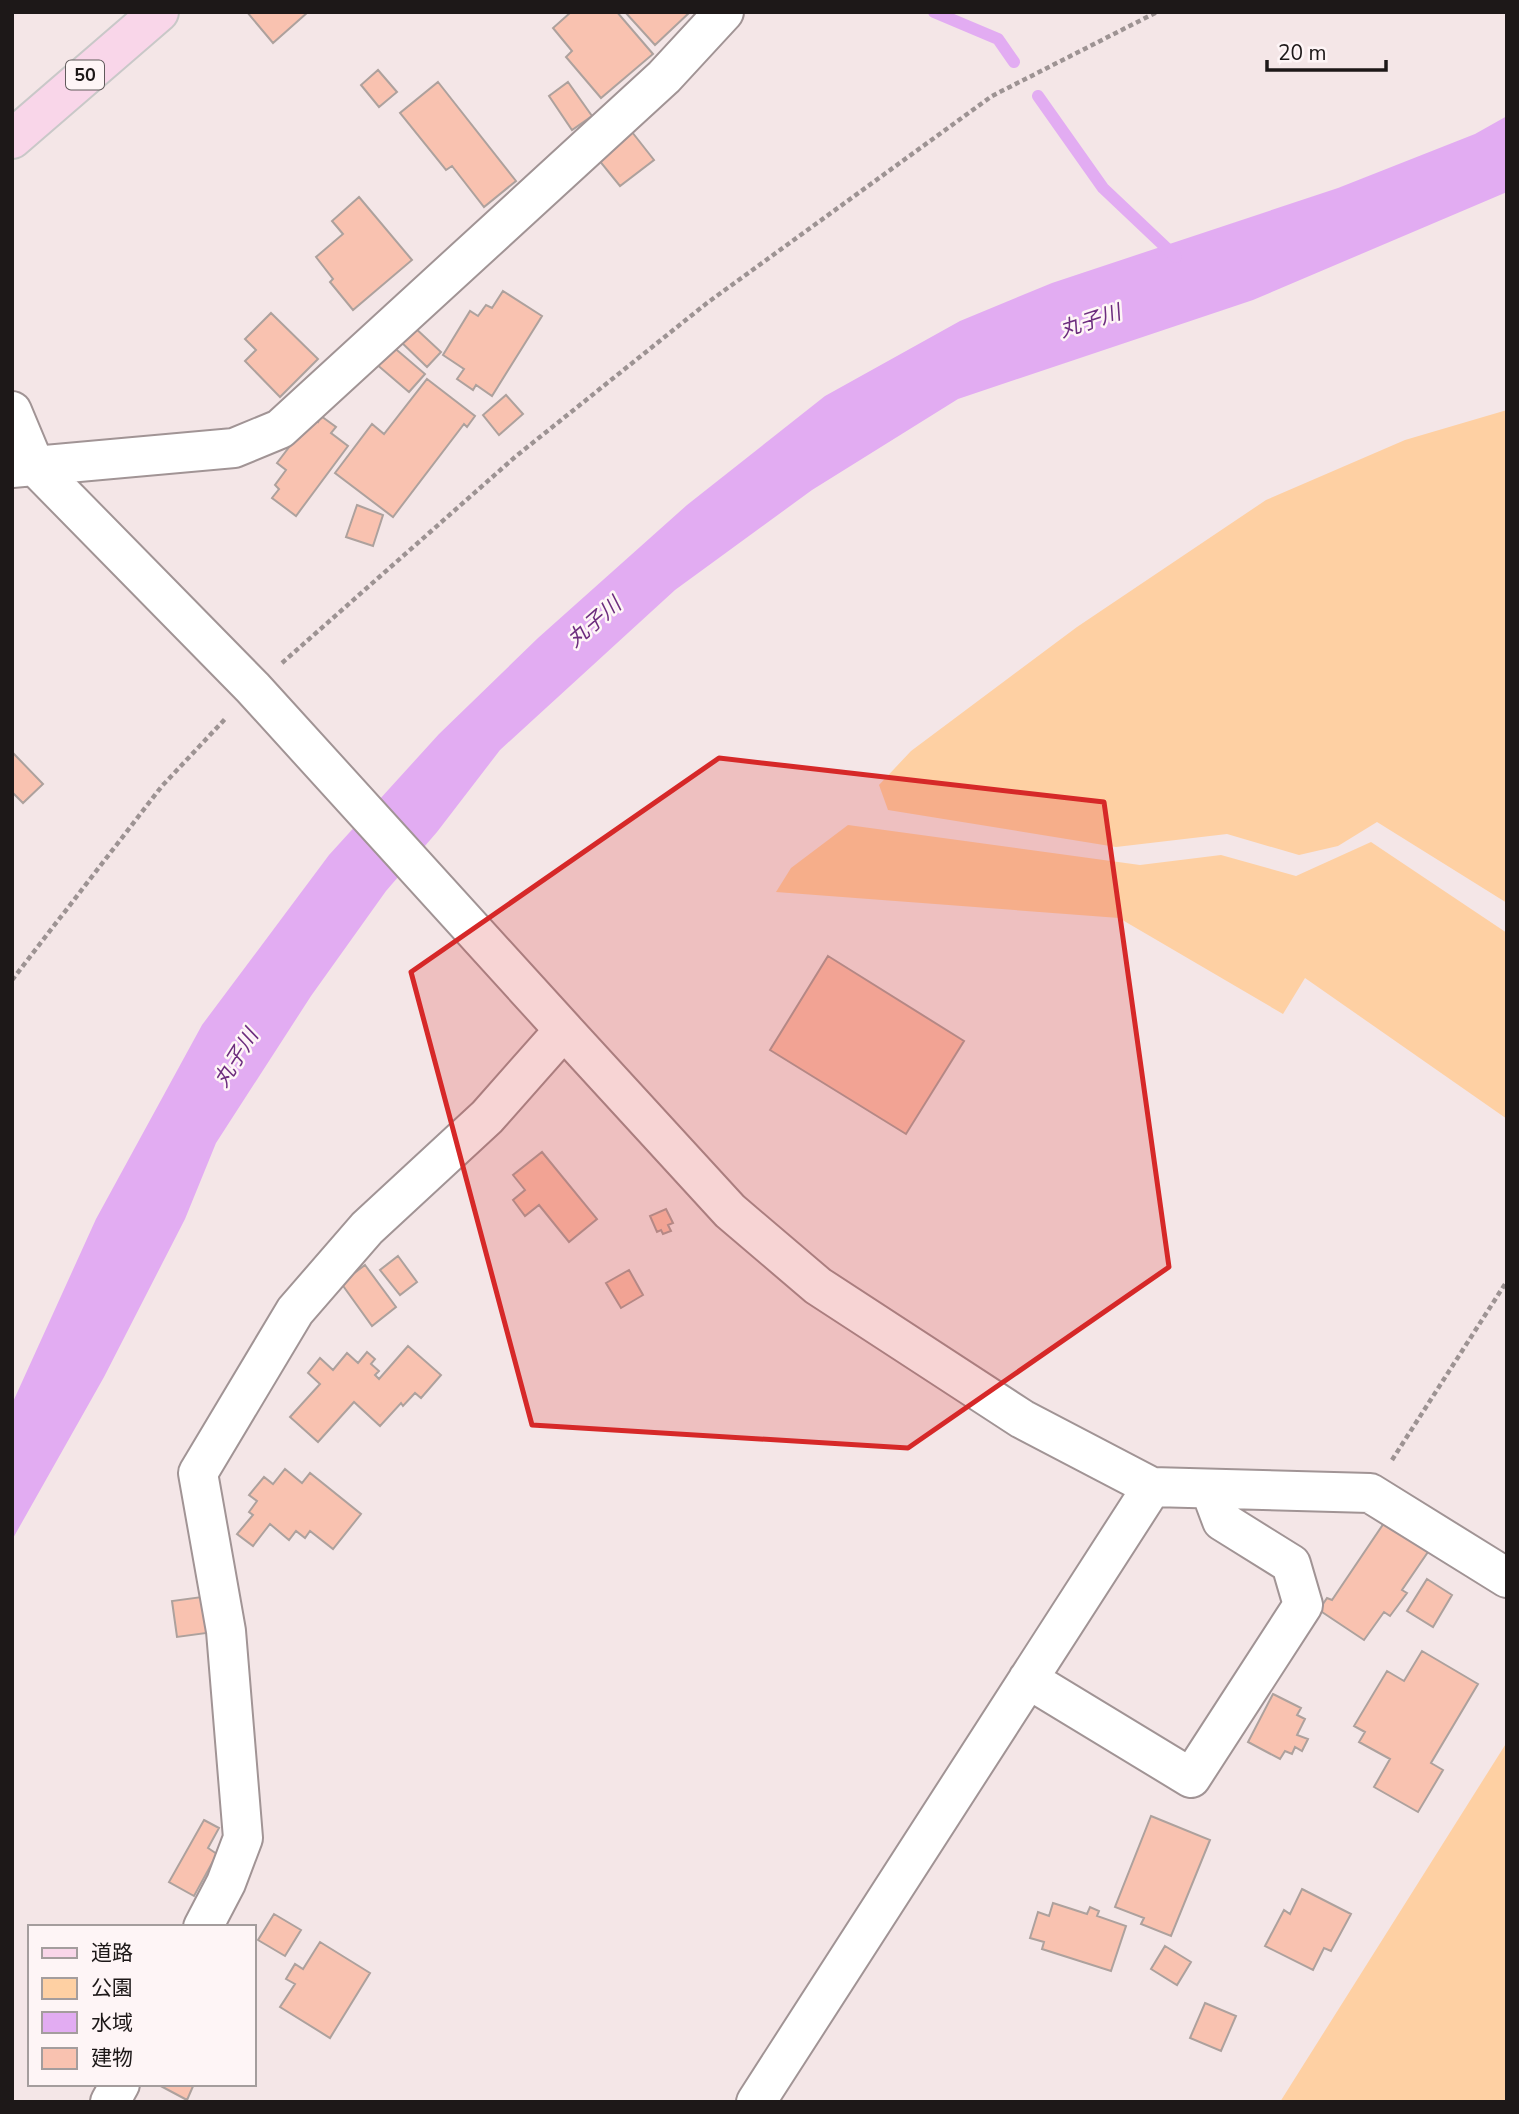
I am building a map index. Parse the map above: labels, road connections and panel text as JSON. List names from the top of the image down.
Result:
{
  "streets": {
    "main road": ["50"]
  },
  "water": ["丸子川"],
  "legend": [
    "道路",
    "公園",
    "水域",
    "建物"
  ],
  "scale_bar": "20 m"
}
